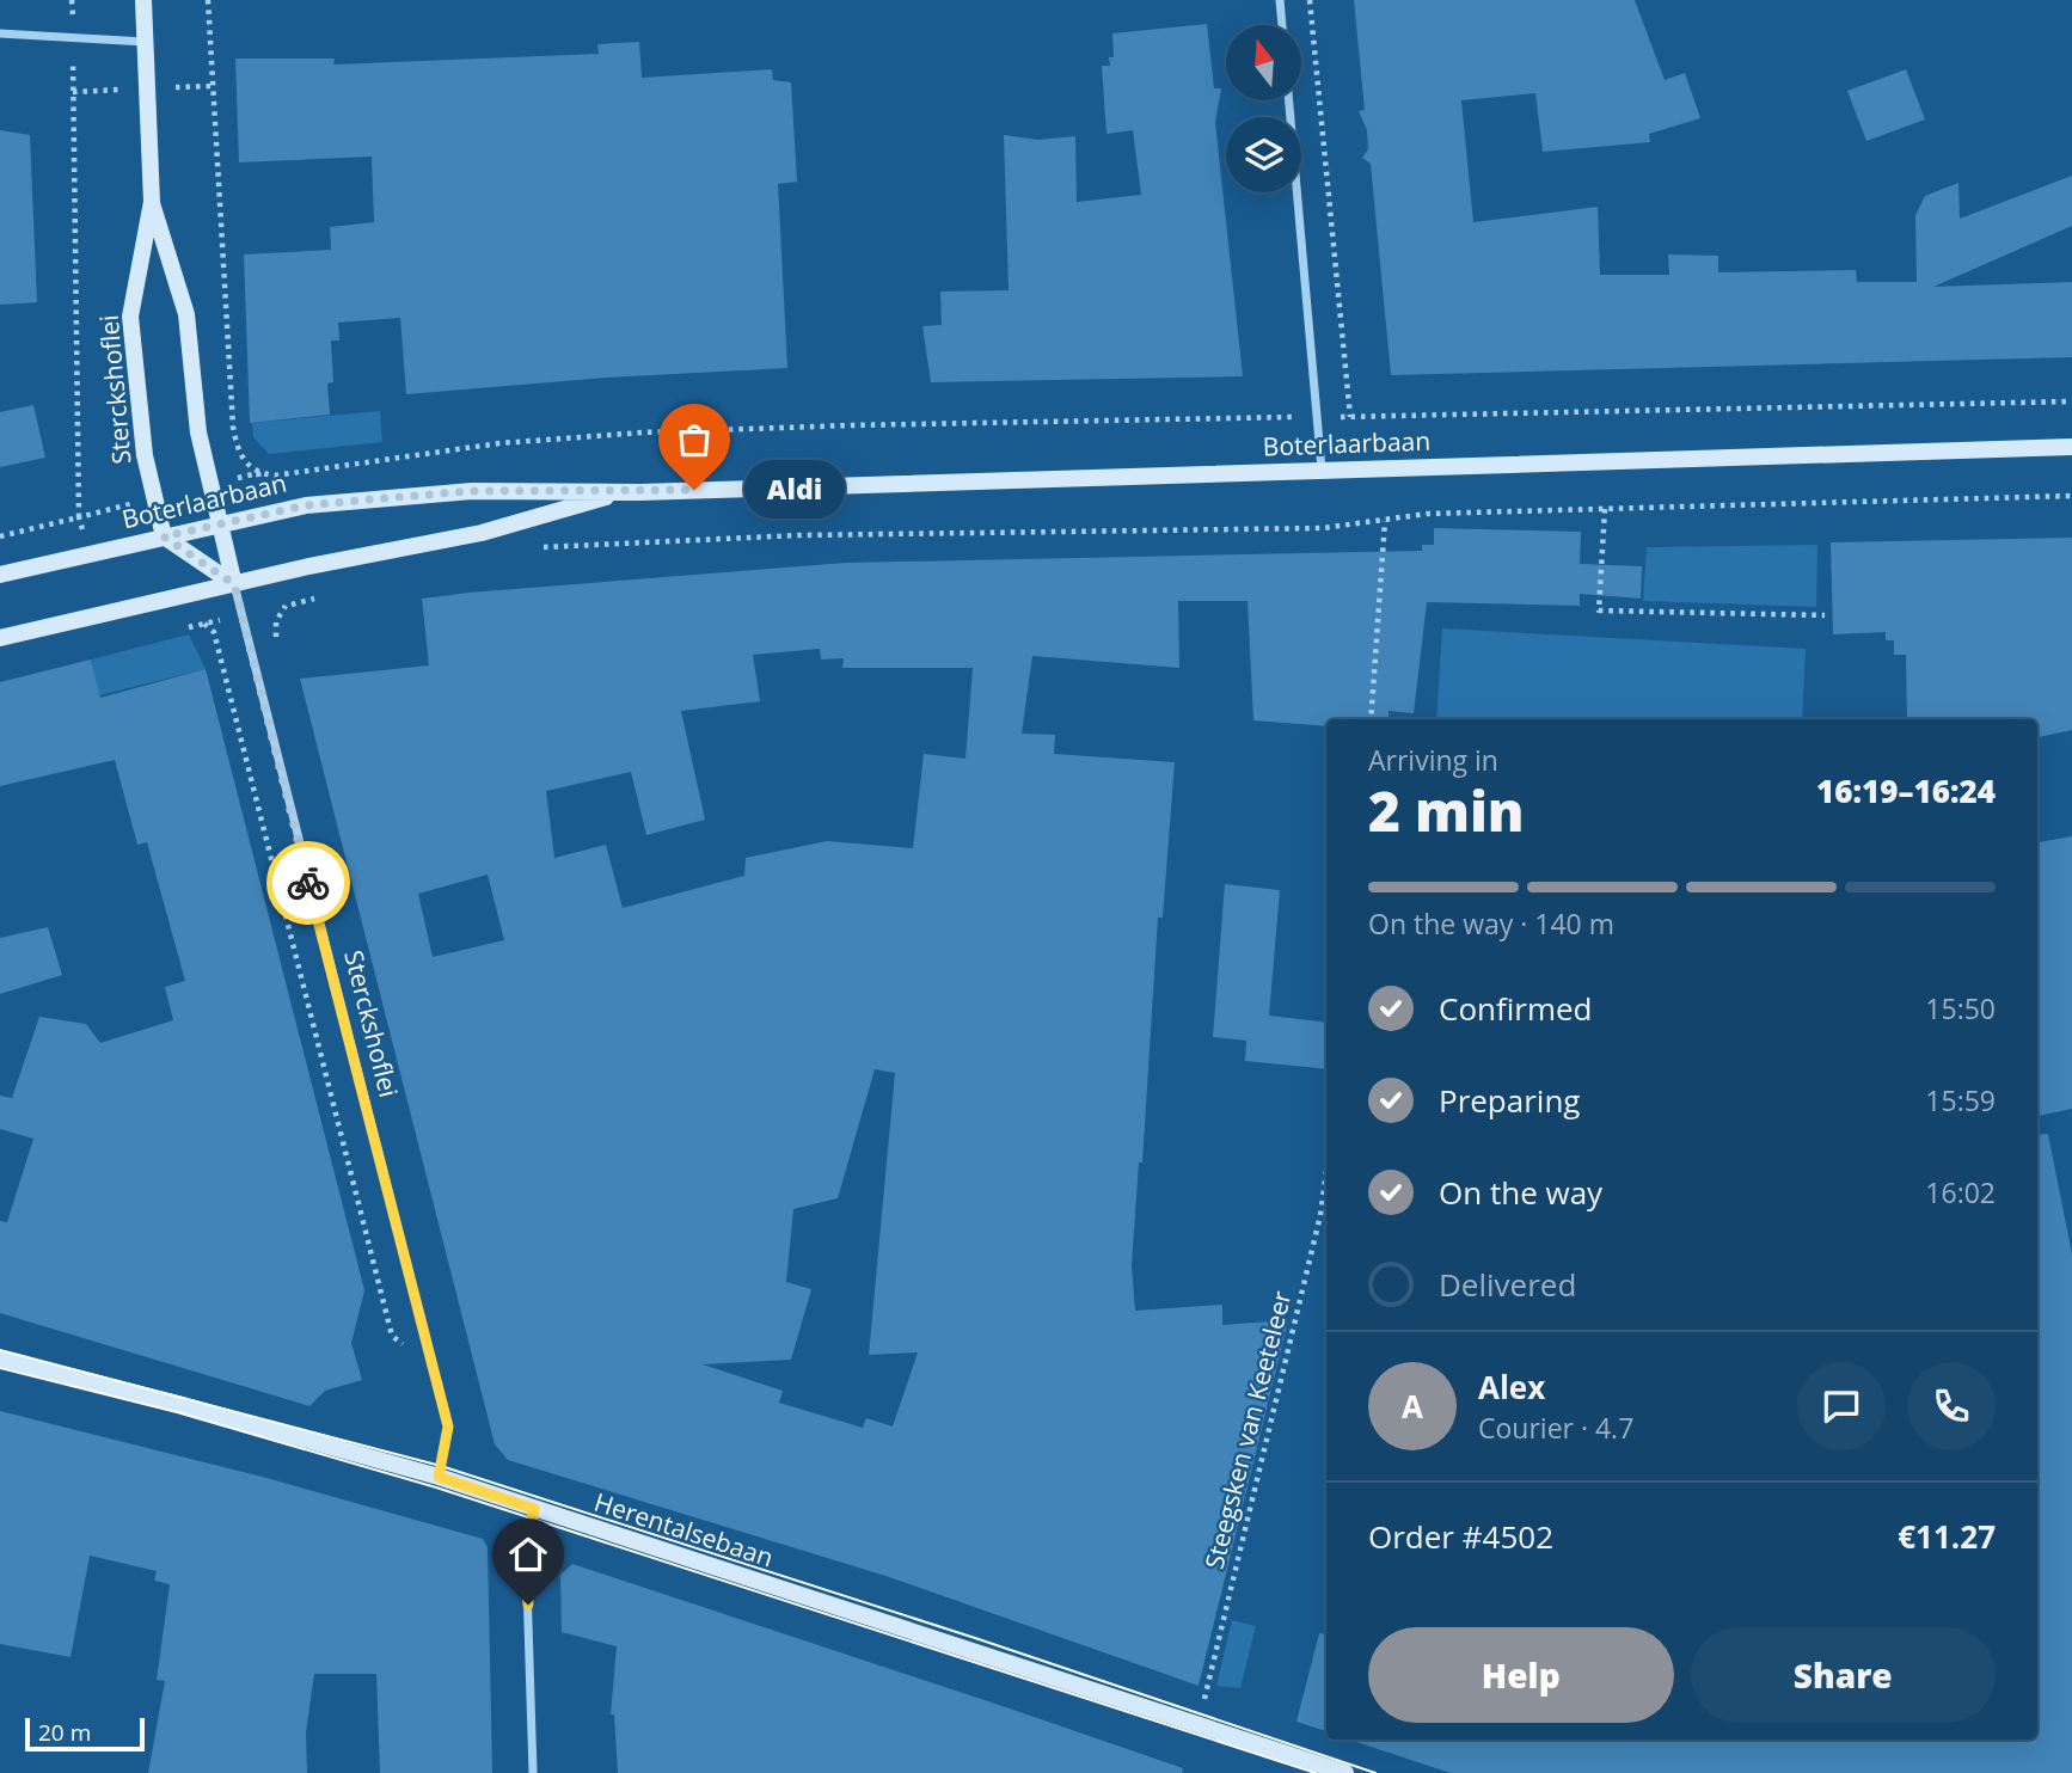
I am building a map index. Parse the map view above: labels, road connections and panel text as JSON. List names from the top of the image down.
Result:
{
  "streets": {
    "main road": ["Sterckshoflei", "Boterlaarbaan", "Herentalsebaan"],
    "path": ["Steegsken van Keeteleer"]
  },
  "crossings": [
    ["Sterckshoflei", "Boterlaarbaan"],
    ["Sterckshoflei", "Herentalsebaan"],
    ["Steegsken van Keeteleer", "Herentalsebaan"]
  ],
  "places": ["Aldi"],
  "scale_bar": "20 m",
  "north": "top",
  "page": {
    "bubble": "Aldi",
    "heading": ["2 min", "Arriving in", "16:19–16:24"],
    "panel": [
      "Alex",
      "Courier · 4.7",
      "Order #4502",
      "€11.27"
    ],
    "bar": "On the way · 140 m",
    "list": [
      ["Confirmed", "15:50"],
      ["Preparing", "15:59"],
      ["On the way", "16:02"],
      "Delivered"
    ],
    "round": "A",
    "buttons": ["Help", "Share"],
    "scale": "20 m"
  }
}
